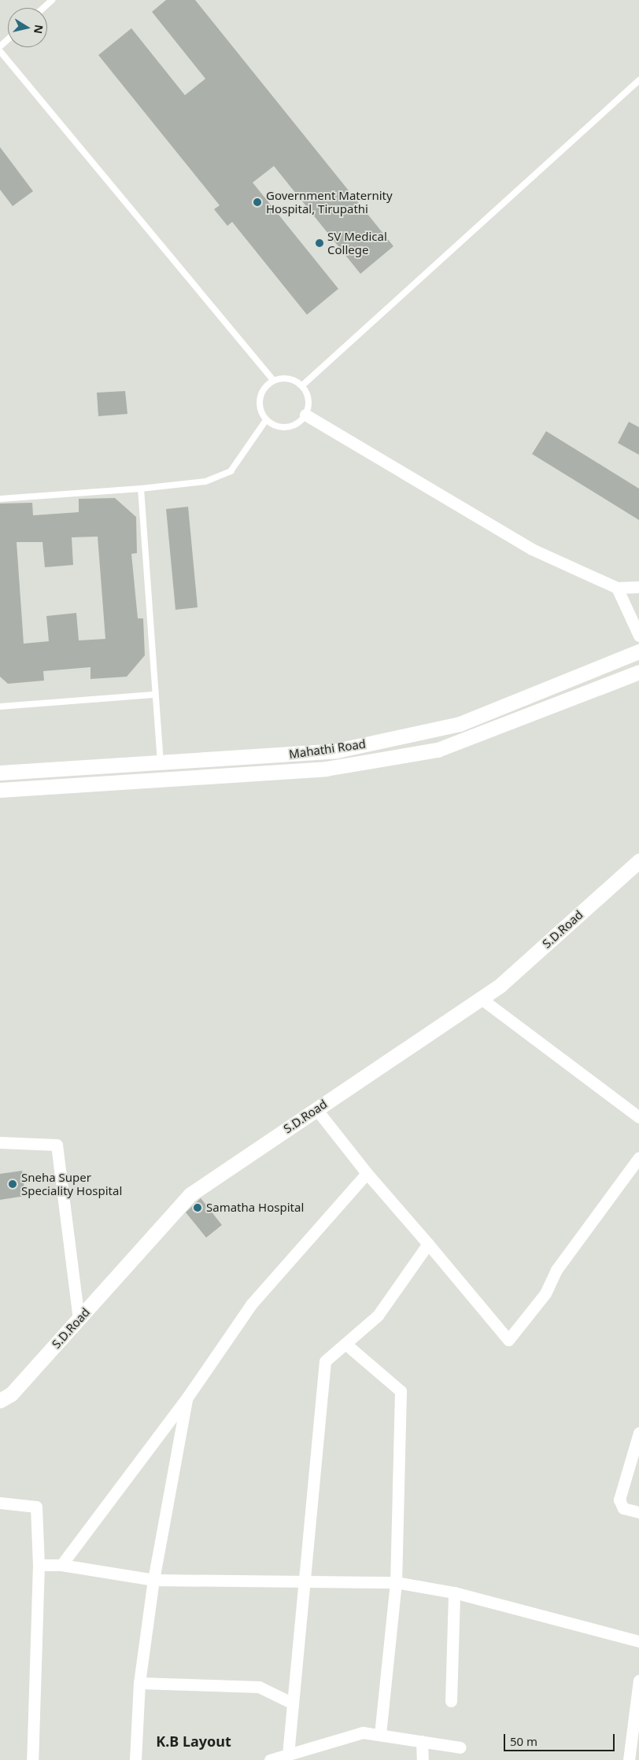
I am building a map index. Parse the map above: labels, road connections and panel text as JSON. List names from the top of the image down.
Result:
{
  "streets": {
    "street": ["Mahathi Road", "S.D.Road"]
  },
  "districts": ["K.B Layout"],
  "places": [
    "Government Maternity Hospital, Tirupathi",
    "SV Medical College",
    "Sneha Super Speciality Hospital",
    "Samatha Hospital"
  ],
  "scale_bar": "50 m",
  "north": "right"
}
